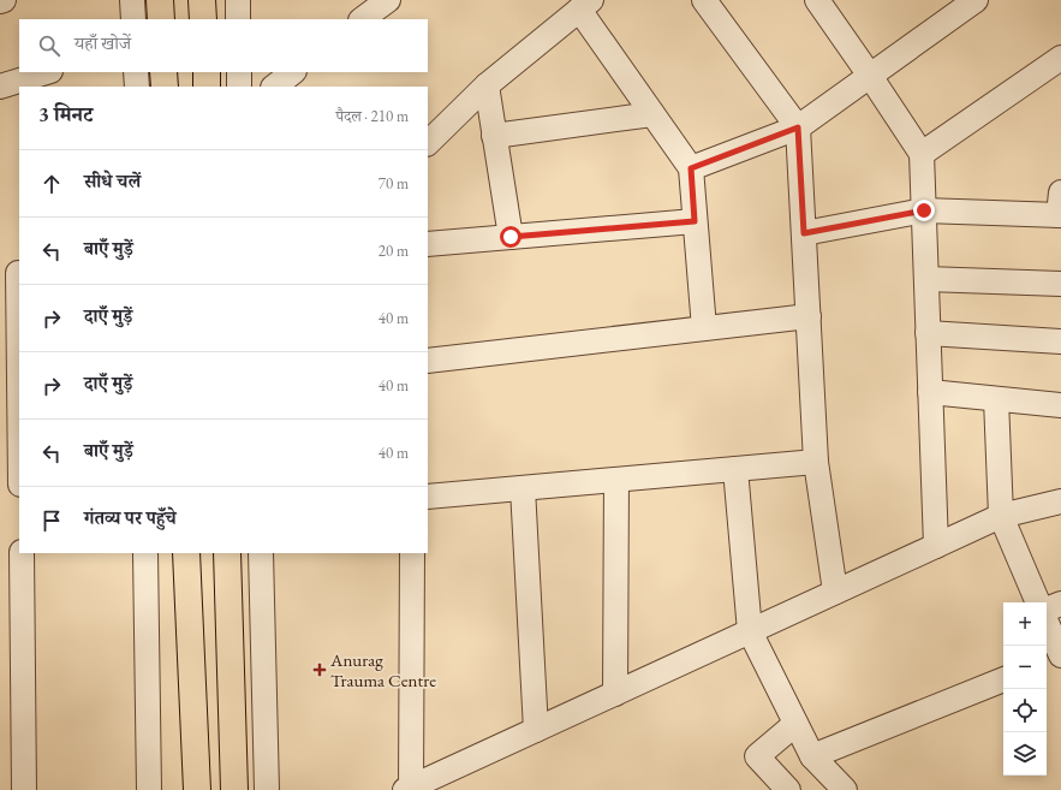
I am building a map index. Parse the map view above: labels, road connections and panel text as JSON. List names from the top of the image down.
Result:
{
  "places": {
    "health": ["Anurag Trauma Centre"]
  },
  "page": {
    "search": "यहाँ खोजें",
    "heading": ["3 मिनट", "पैदल · 210 m"],
    "list": [
      ["सीधे चलें", "70 m"],
      ["बाएँ मुड़ें", "20 m"],
      ["दाएँ मुड़ें", "40 m"],
      ["दाएँ मुड़ें", "40 m"],
      ["बाएँ मुड़ें", "40 m"],
      "गंतव्य पर पहुँचे"
    ],
    "map_buttons": ["+", "−"]
  }
}
